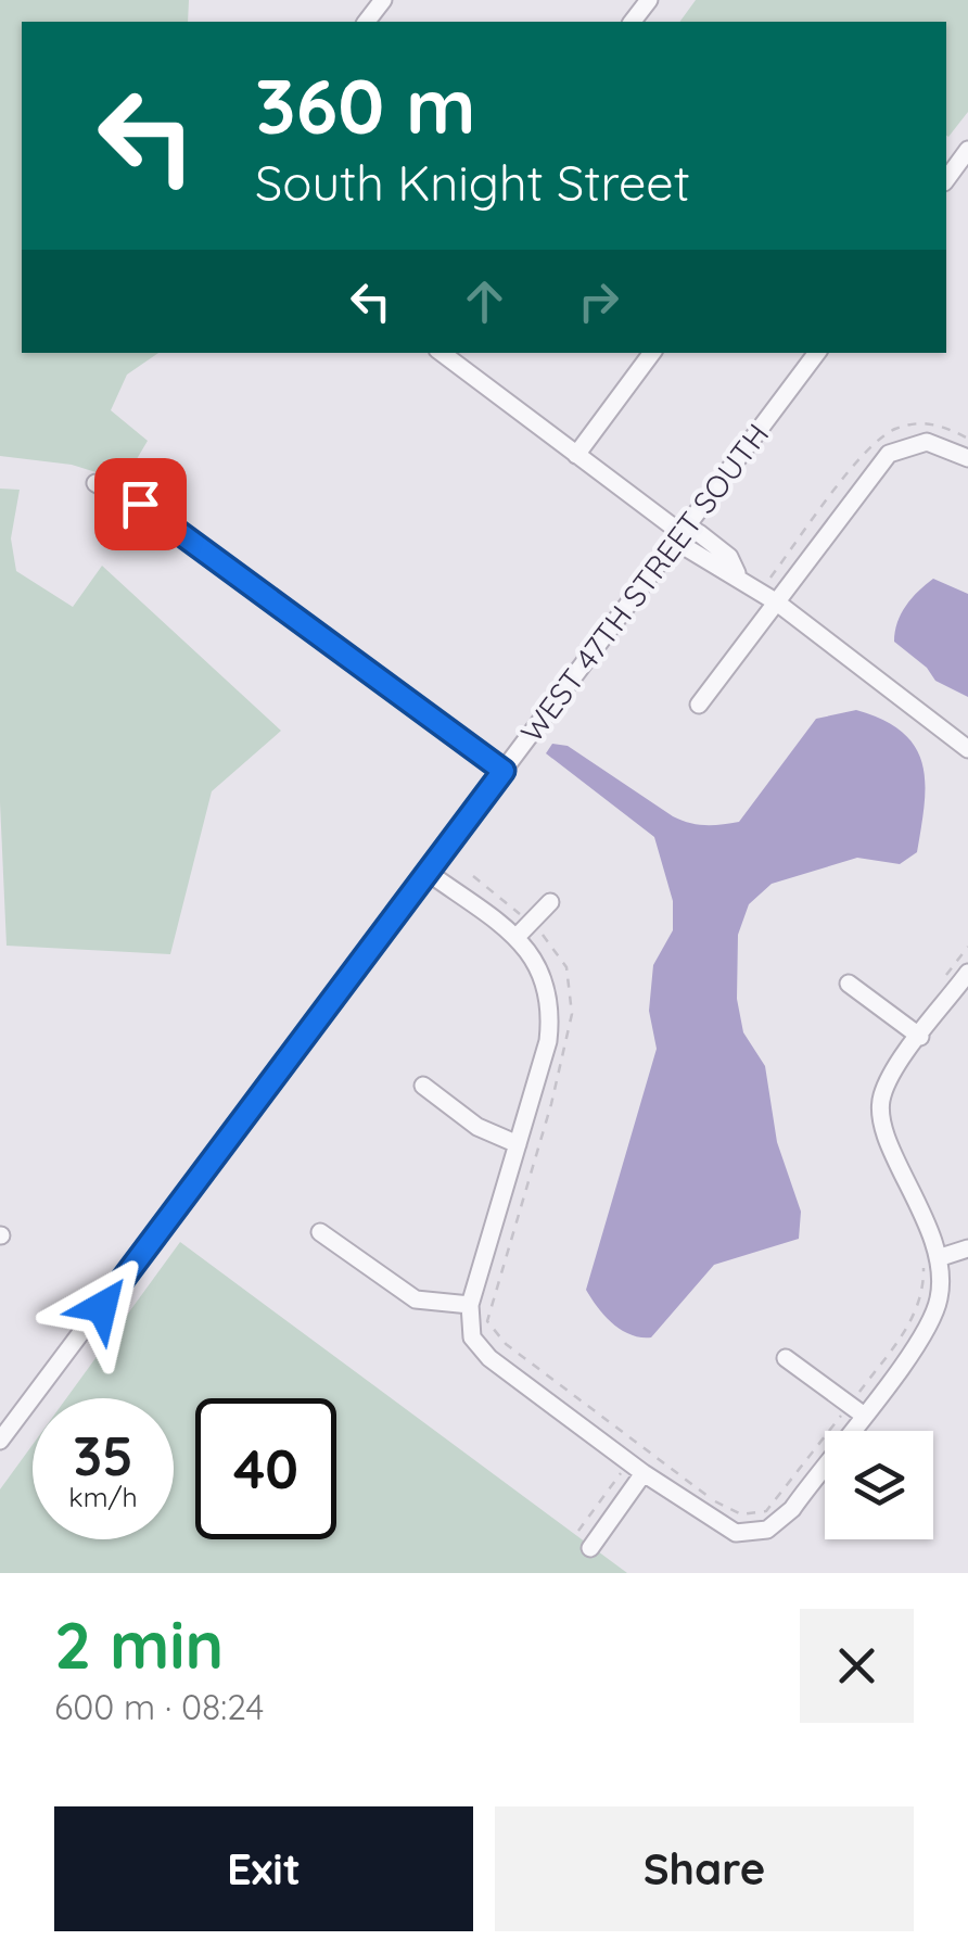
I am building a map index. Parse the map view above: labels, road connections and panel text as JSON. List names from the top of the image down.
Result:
{
  "streets": {
    "street": ["WEST 47TH STREET SOUTH"]
  },
  "page": {
    "turn": ["360 m", "South Knight Street"],
    "speed": "35 km/h",
    "limit": "40",
    "heading": ["2 min", "600 m · 08:24"],
    "buttons": ["Exit", "Share"]
  }
}
